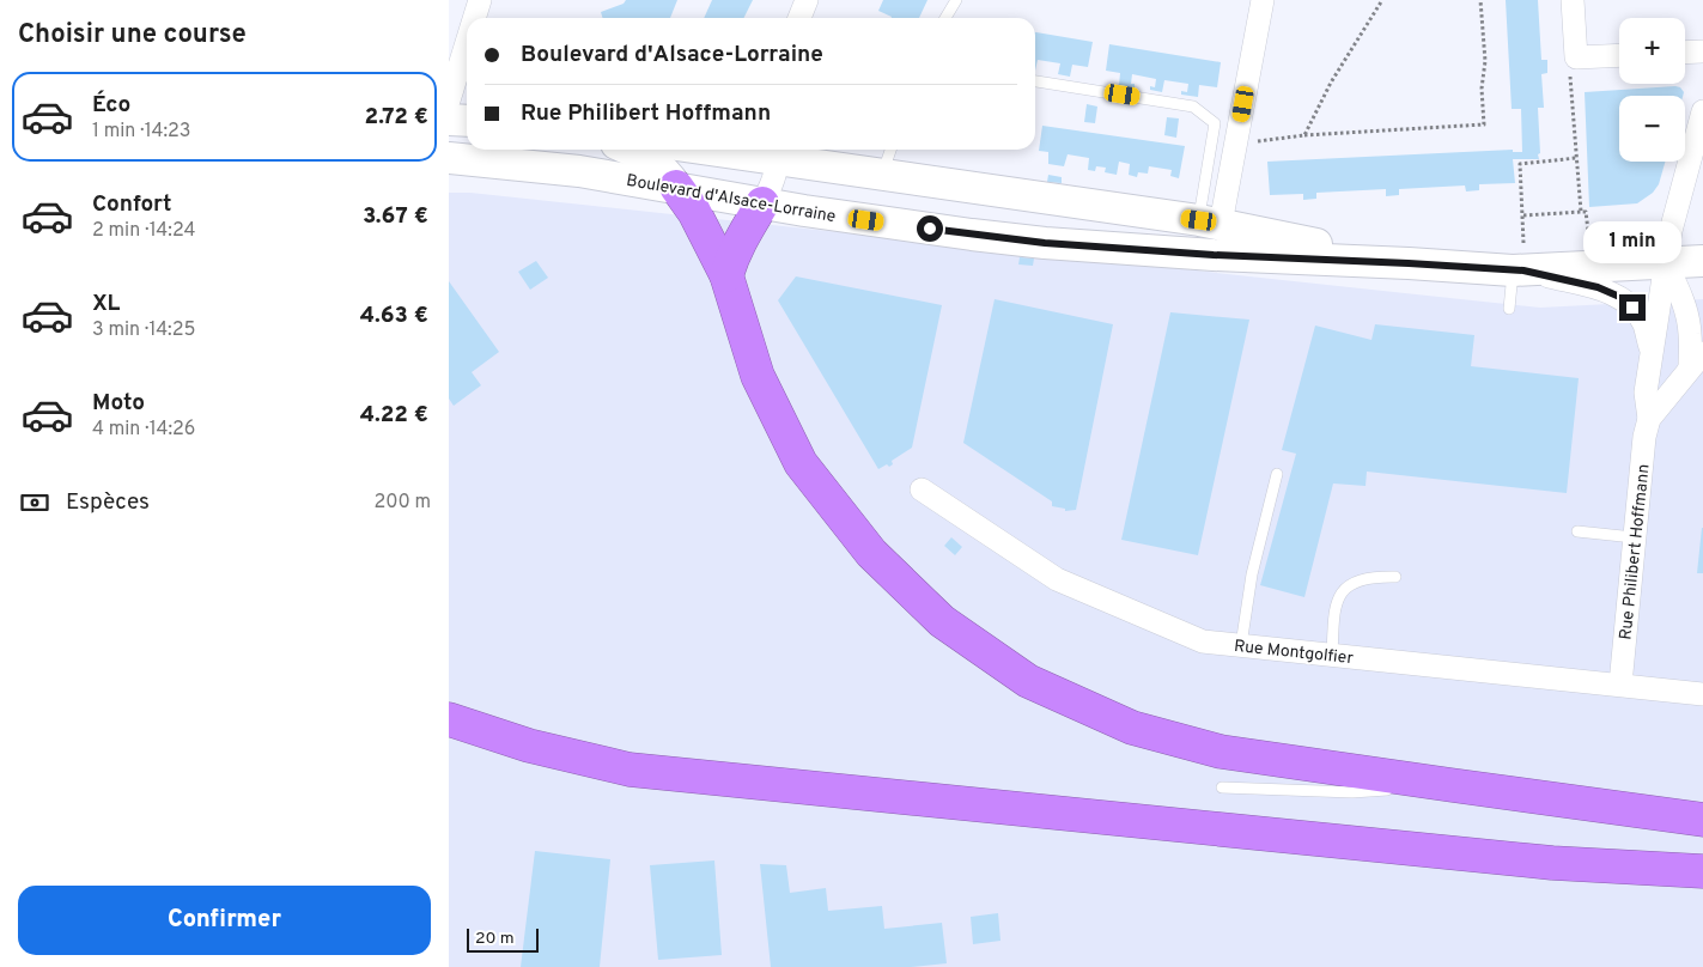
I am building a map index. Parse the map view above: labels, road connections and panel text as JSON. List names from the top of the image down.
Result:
{
  "streets": {
    "main road": ["Boulevard d'Alsace-Lorraine"],
    "street": ["Rue Philibert Hoffmann", "Rue Montgolfier"]
  },
  "crossings": [
    ["Boulevard d'Alsace-Lorraine", "Rue Philibert Hoffmann"],
    ["Rue Philibert Hoffmann", "Rue Montgolfier"]
  ],
  "scale_bar": "20 m",
  "page": {
    "heading": "Choisir une course",
    "map_buttons": ["+", "−"],
    "banner": ["Boulevard d'Alsace-Lorraine", "Rue Philibert Hoffmann"],
    "list": [
      {
        "name": "Éco",
        "note": "1 min · 14:23",
        "value": "2.72 €"
      },
      {
        "name": "Confort",
        "note": "2 min · 14:24",
        "value": "3.67 €"
      },
      {
        "name": "XL",
        "note": "3 min · 14:25",
        "value": "4.63 €"
      },
      {
        "name": "Moto",
        "note": "4 min · 14:26",
        "value": "4.22 €"
      }
    ],
    "bubble": "1 min",
    "pay": ["Espèces", "200 m"],
    "buttons": "Confirmer",
    "scale": "20 m"
  }
}
